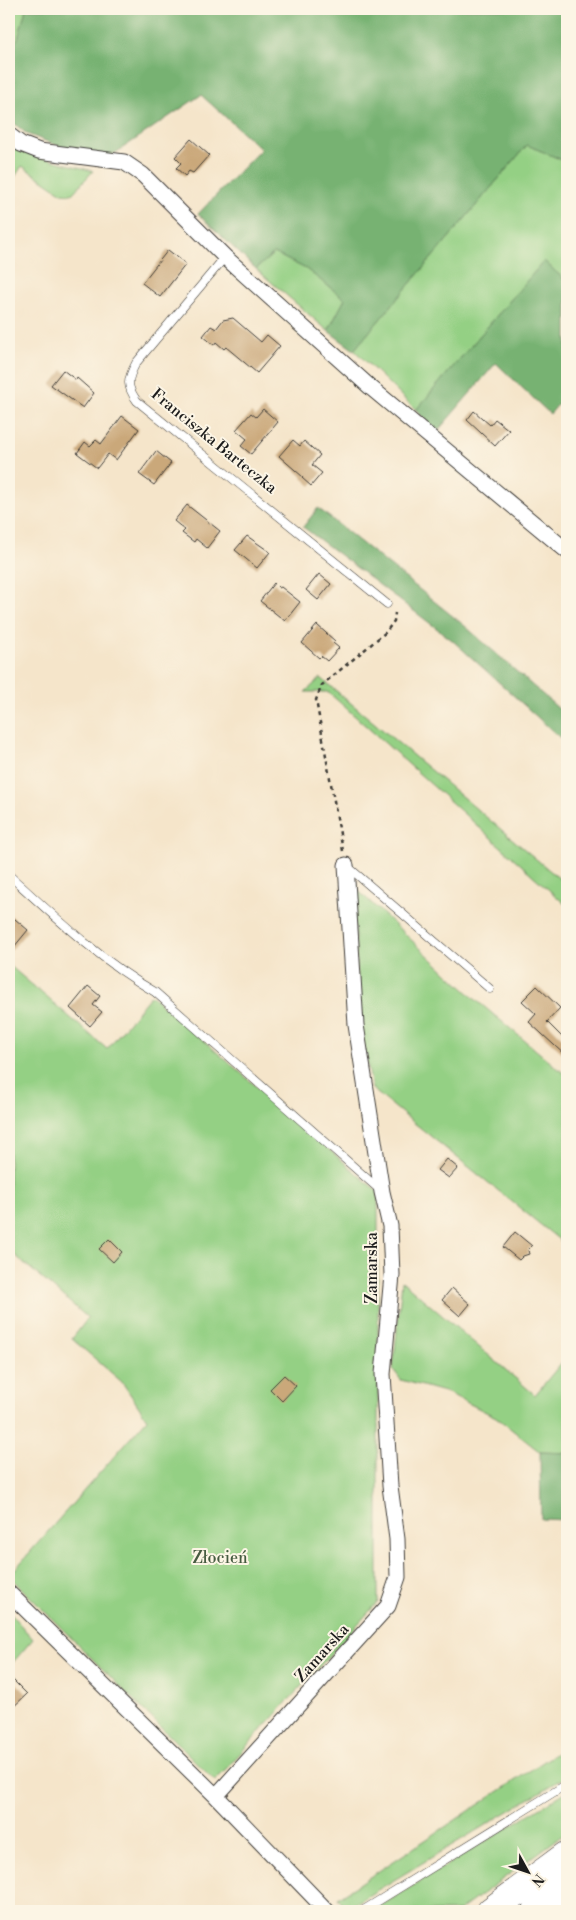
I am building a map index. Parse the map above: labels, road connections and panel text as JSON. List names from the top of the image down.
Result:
{
  "streets": {
    "street": ["Zamarska"],
    "lane": ["Franciszka Barteczka"]
  },
  "parks": ["Złocień"],
  "north": "bottom right"
}
